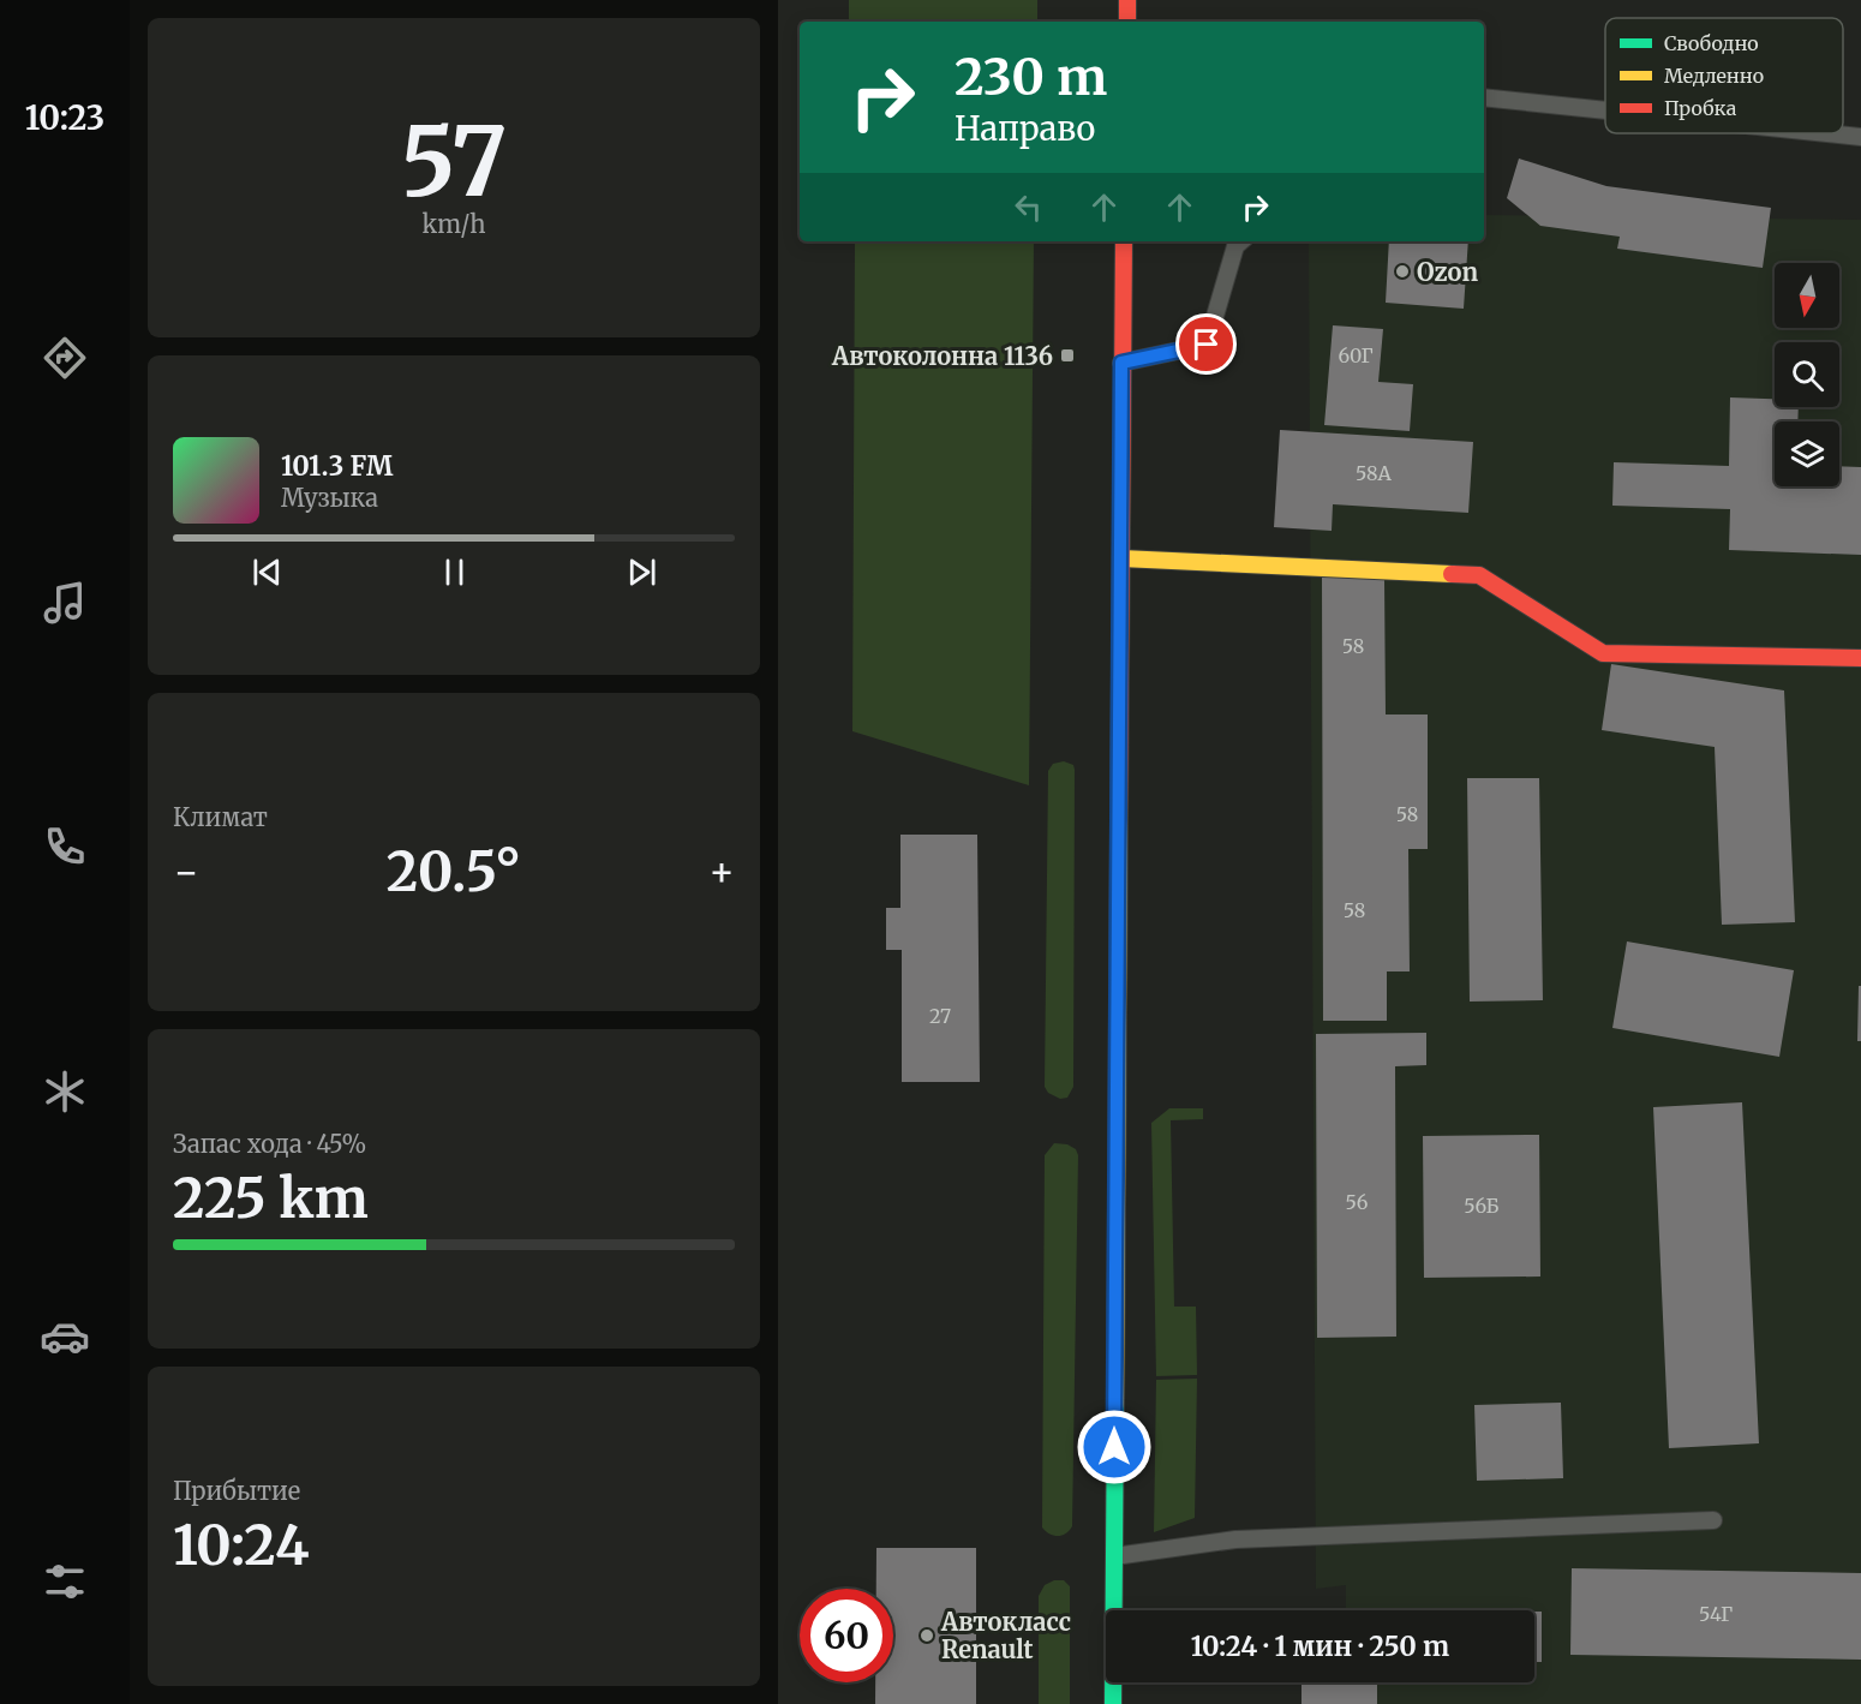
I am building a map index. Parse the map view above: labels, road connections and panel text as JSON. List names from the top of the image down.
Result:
{
  "places": {
    "other": ["Ozon", "Автокласс Renault"],
    "transit": ["Автоколонна 1136"]
  },
  "house_numbers": [
    "60Г",
    "58А",
    "58",
    "58",
    "58",
    "27",
    "56",
    "56Б",
    "54Г"
  ],
  "legend": ["Свободно", "Медленно", "Пробка"],
  "north": "bottom",
  "page": {
    "tabs": "10:23",
    "tile": [
      ["57", "km/h"],
      "Климат",
      ["Запас хода · 45%", "225 km"],
      ["Прибытие", "10:24"]
    ],
    "turn": ["230 m", "Направо"],
    "song": ["101.3 FM", "Музыка"],
    "heat": ["−", "20.5°", "+"],
    "limit": "60",
    "trip": "10:24 · 1 мин · 250 m"
  }
}
